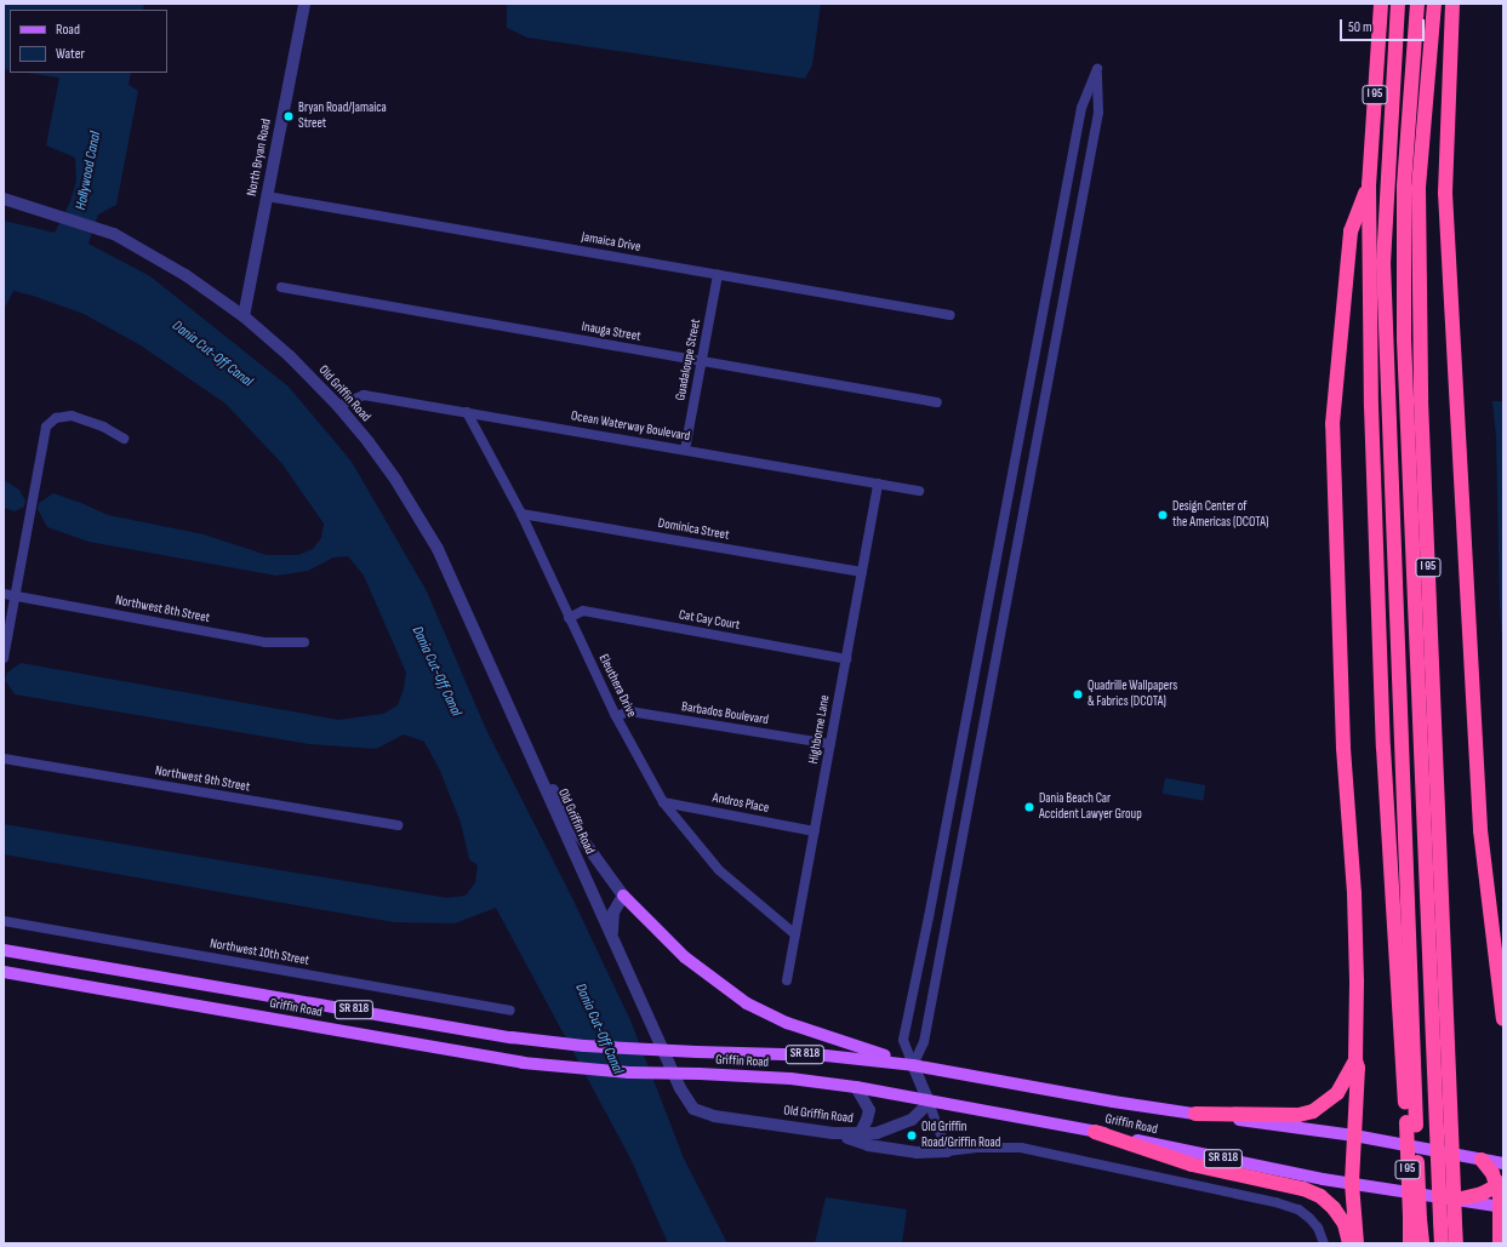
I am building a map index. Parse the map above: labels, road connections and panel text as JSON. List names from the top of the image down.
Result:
{
  "streets": {
    "highway": ["I 95"],
    "main road": ["Griffin Road", "SR 818"],
    "street": [
      "North Bryan Road",
      "Jamaica Drive",
      "Inauga Street",
      "Guadaloupe Street",
      "Old Griffin Road",
      "Ocean Waterway Boulevard",
      "Dominica Street",
      "Northwest 8th Street",
      "Cat Cay Court",
      "Eleuthera Drive",
      "Barbados Boulevard",
      "Highborne Lane",
      "Northwest 9th Street",
      "Andros Place",
      "Northwest 10th Street"
    ]
  },
  "crossings": [
    ["North Bryan Road", "Jamaica Drive"],
    ["North Bryan Road", "Old Griffin Road"],
    ["Jamaica Drive", "Guadaloupe Street"],
    ["Inauga Street", "Guadaloupe Street"],
    ["Guadaloupe Street", "Ocean Waterway Boulevard"],
    ["Old Griffin Road", "Ocean Waterway Boulevard"],
    ["Old Griffin Road", "Griffin Road"],
    ["Ocean Waterway Boulevard", "Eleuthera Drive"],
    ["Ocean Waterway Boulevard", "Highborne Lane"],
    ["Dominica Street", "Eleuthera Drive"],
    ["Dominica Street", "Highborne Lane"],
    ["Cat Cay Court", "Eleuthera Drive"],
    ["Cat Cay Court", "Highborne Lane"],
    ["Eleuthera Drive", "Barbados Boulevard"],
    ["Eleuthera Drive", "Highborne Lane"],
    ["Eleuthera Drive", "Andros Place"],
    ["Barbados Boulevard", "Highborne Lane"],
    ["Highborne Lane", "Andros Place"]
  ],
  "water": ["Hollywood Canal", "Dania Cut-Off Canal"],
  "places": [
    "Bryan Road/Jamaica Street",
    "Design Center of the Americas (DCOTA)",
    "Quadrille Wallpapers & Fabrics (DCOTA)",
    "Dania Beach Car Accident Lawyer Group",
    "Old Griffin Road/Griffin Road"
  ],
  "legend": ["Road", "Water"],
  "scale_bar": "50 m"
}
